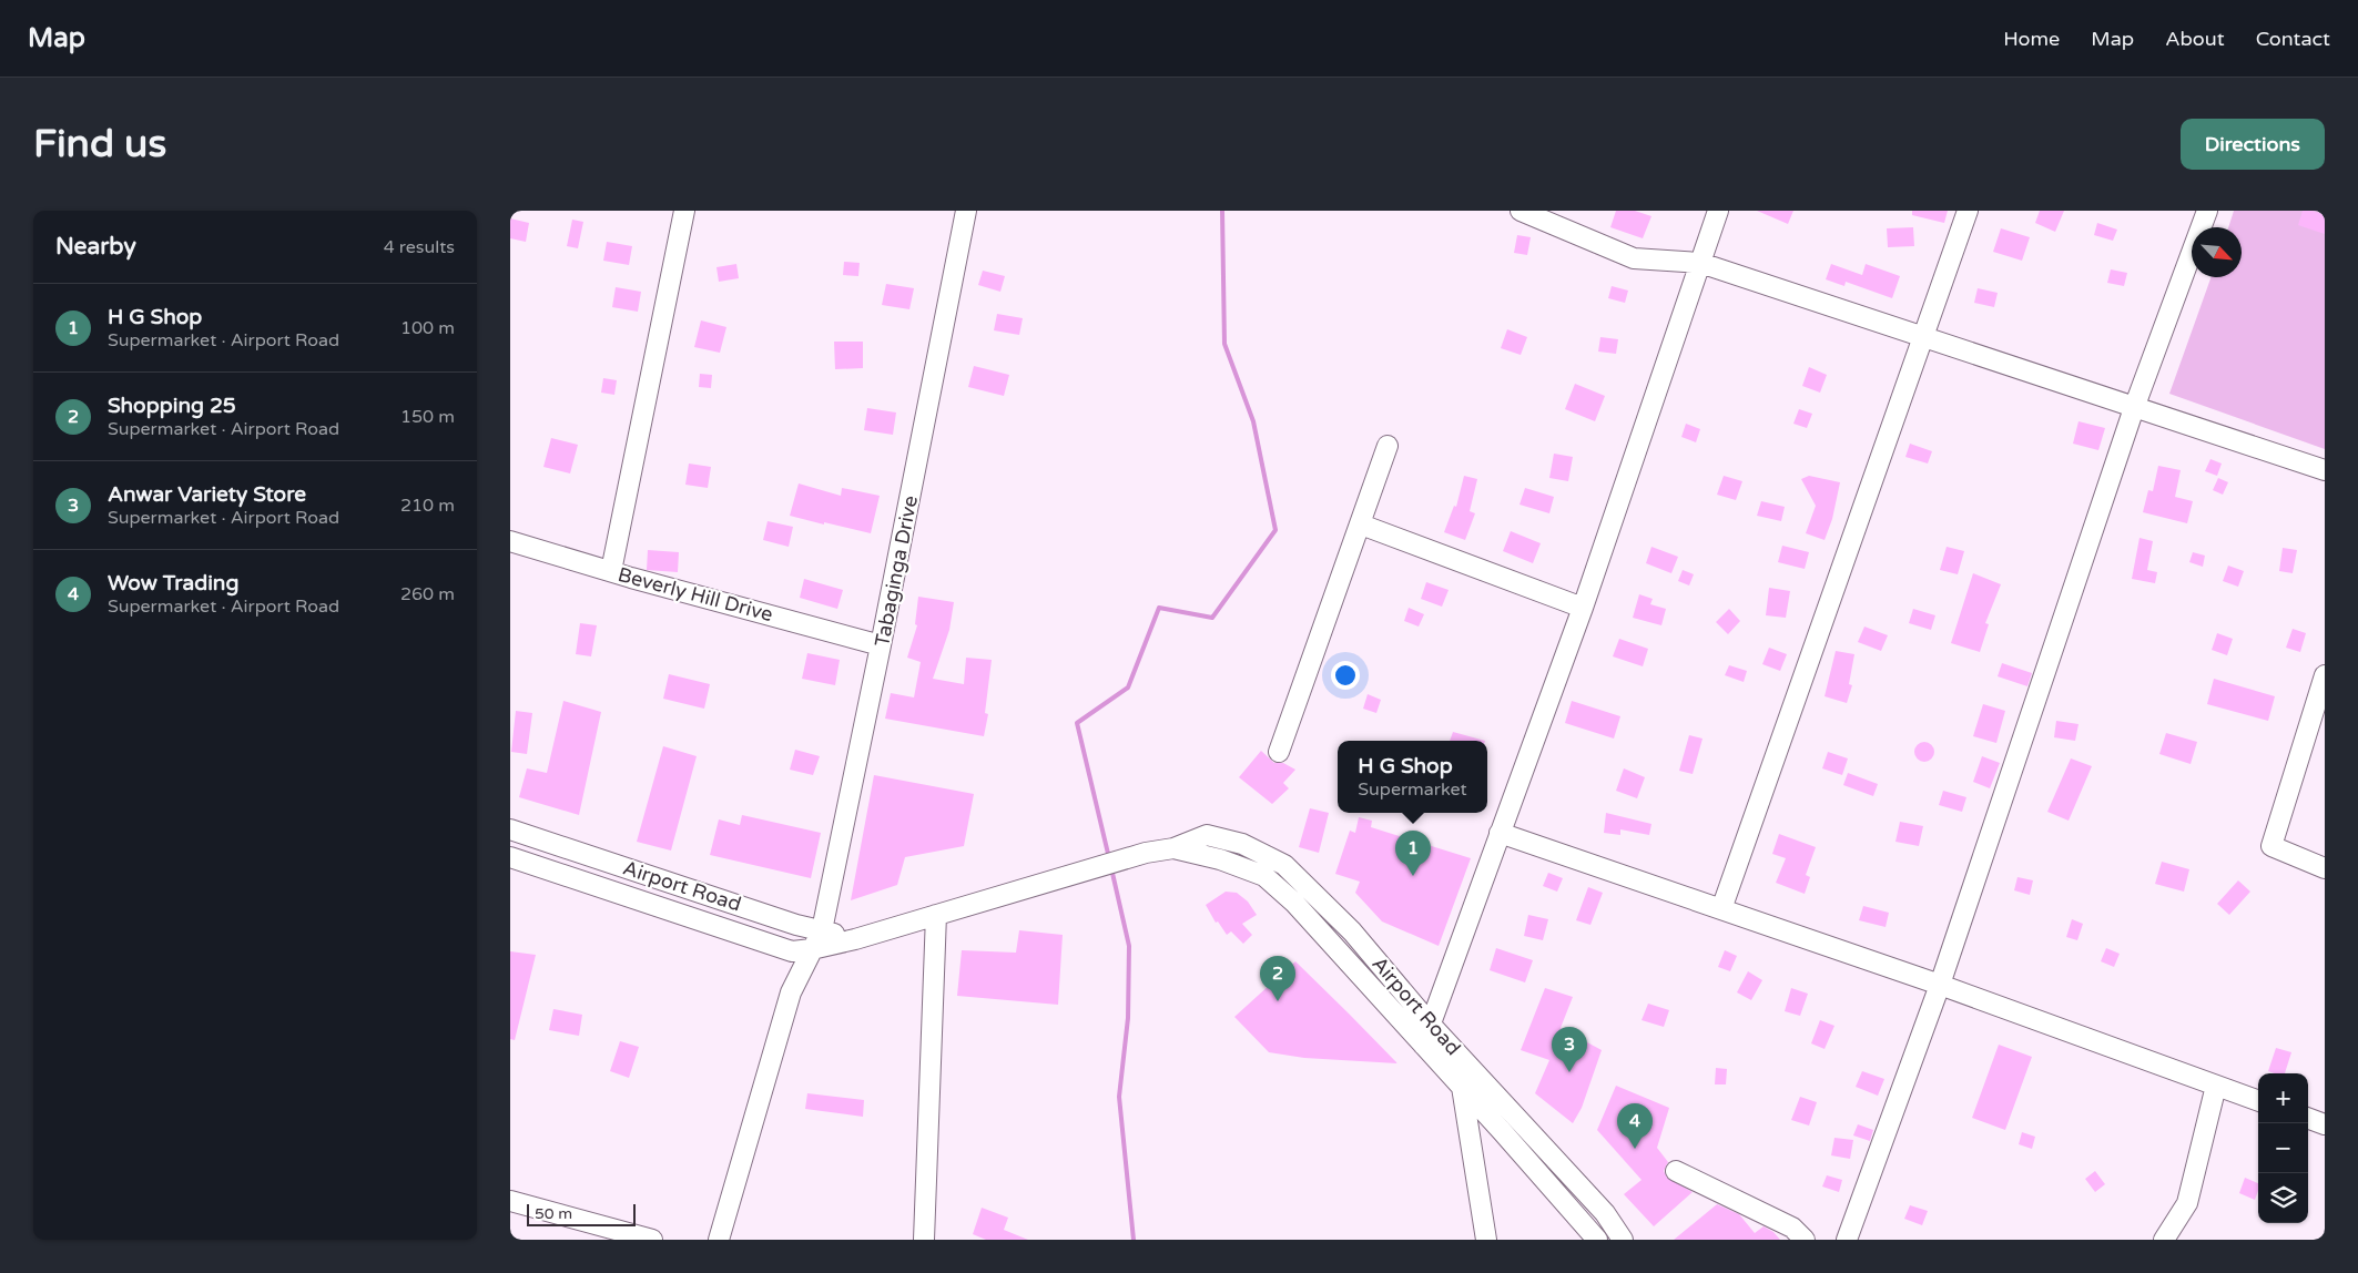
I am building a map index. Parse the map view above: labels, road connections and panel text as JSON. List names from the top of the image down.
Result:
{
  "streets": {
    "street": ["Tabaginga Drive", "Beverly Hill Drive", "Airport Road"]
  },
  "crossings": [
    ["Tabaginga Drive", "Beverly Hill Drive"],
    ["Tabaginga Drive", "Airport Road"]
  ],
  "scale_bar": "50 m",
  "north": "bottom right",
  "page": {
    "header": "Map",
    "nav": [
      "Home",
      "Map",
      "About",
      "Contact"
    ],
    "buttons": "Directions",
    "title": "Find us",
    "heading": ["Nearby", "4 results"],
    "list": [
      {
        "mark": "1",
        "name": "H G Shop",
        "note": "Supermarket · Airport Road",
        "value": "100 m"
      },
      {
        "mark": "2",
        "name": "Shopping 25",
        "note": "Supermarket · Airport Road",
        "value": "150 m"
      },
      {
        "mark": "3",
        "name": "Anwar Variety Store",
        "note": "Supermarket · Airport Road",
        "value": "210 m"
      },
      {
        "mark": "4",
        "name": "Wow Trading",
        "note": "Supermarket · Airport Road",
        "value": "260 m"
      }
    ],
    "popup": ["H G Shop", "Supermarket"],
    "pins": [
      "1",
      "2",
      "3",
      "4"
    ],
    "map_buttons": ["+", "−"],
    "scale": "50 m"
  }
}
